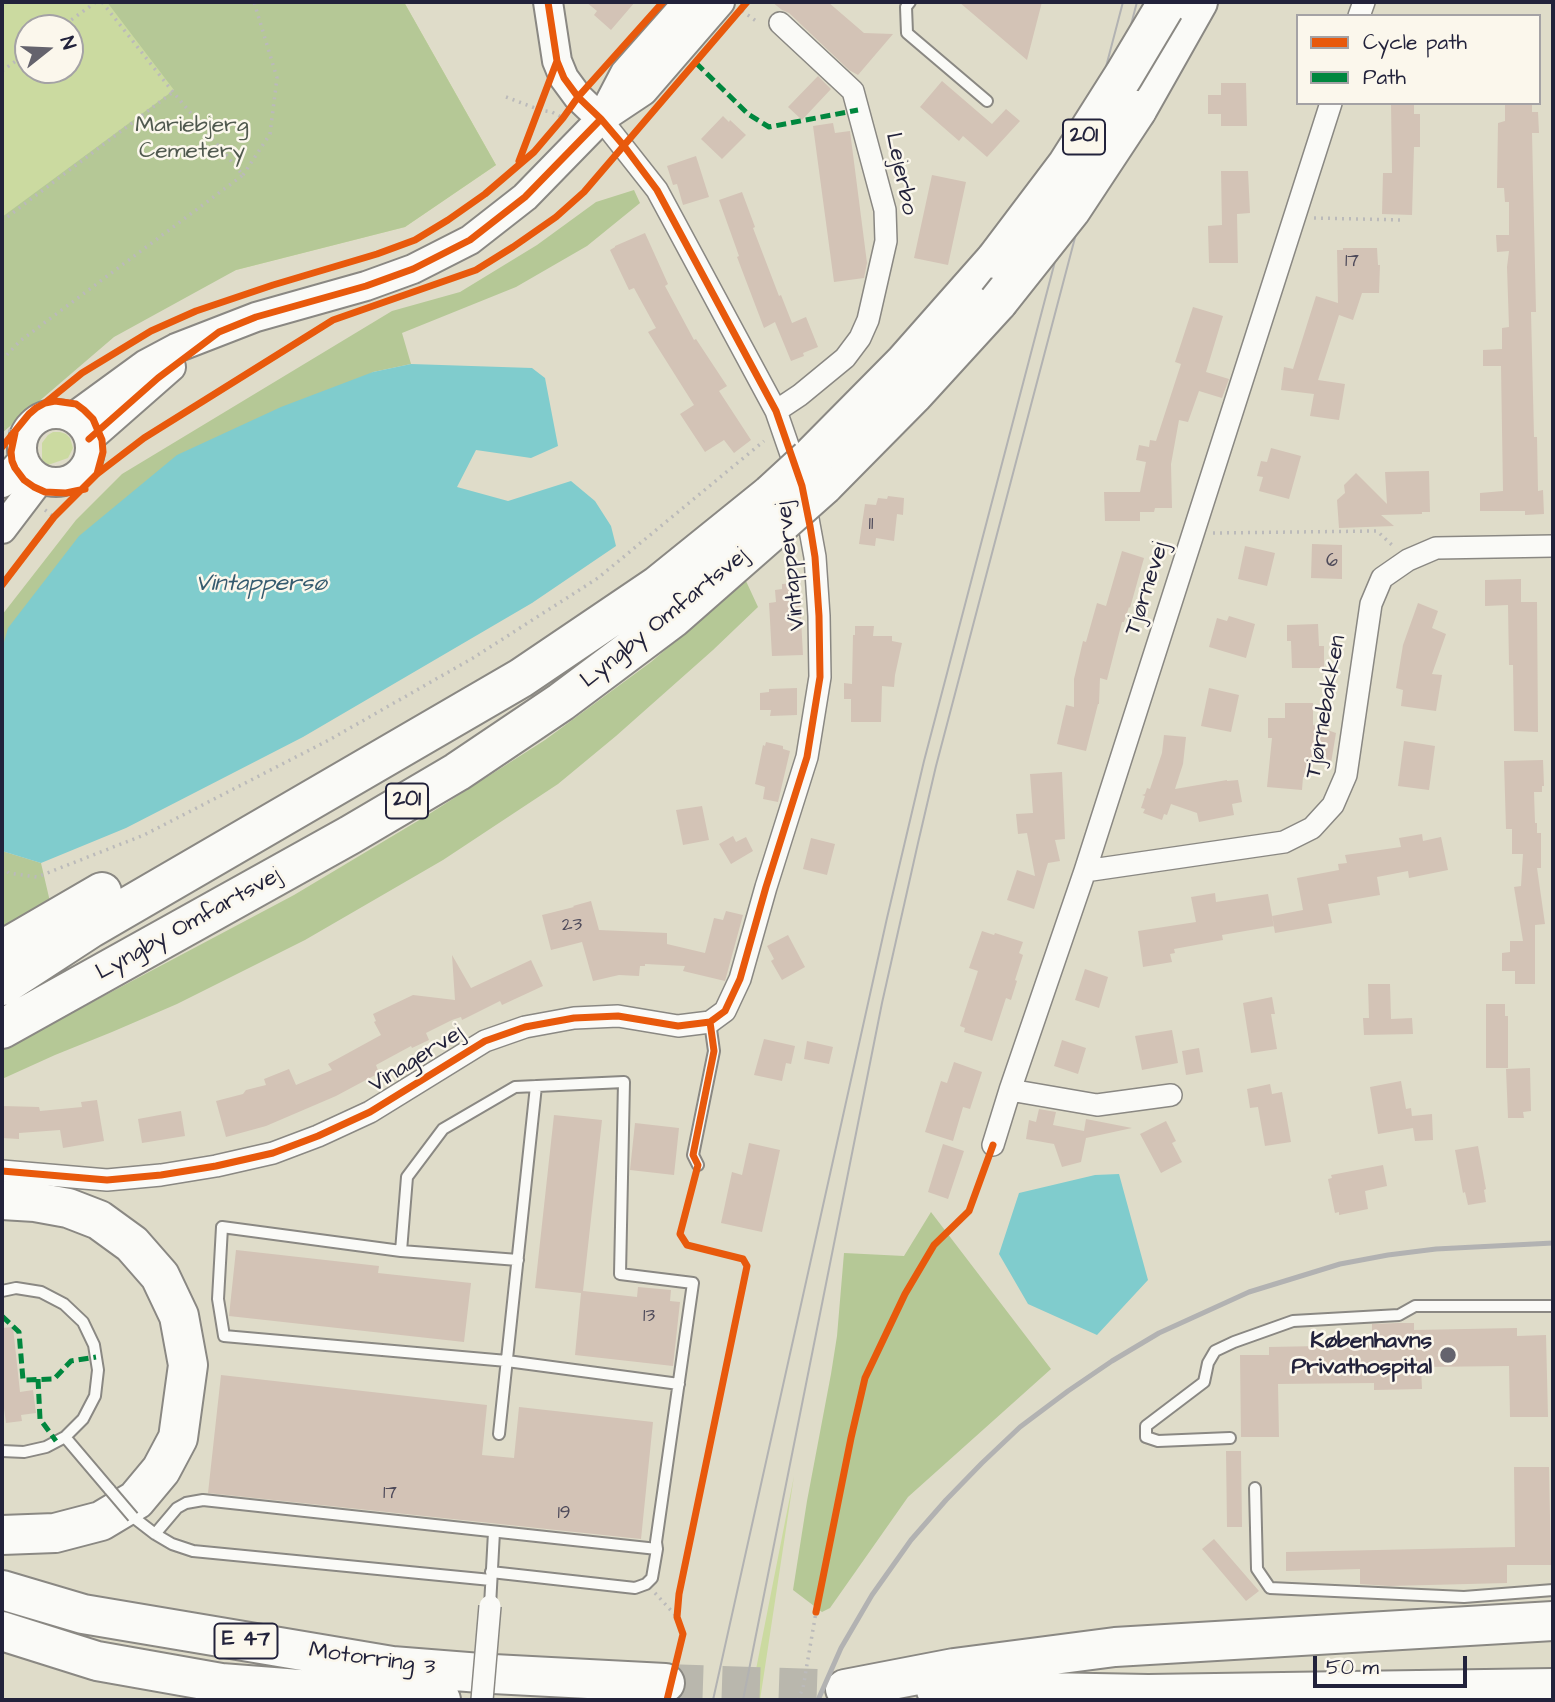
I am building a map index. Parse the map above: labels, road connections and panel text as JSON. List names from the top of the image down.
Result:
{
  "streets": {
    "highway": [
      "201",
      "Lyngby Omfartsvej",
      "E 47",
      "Motorring 3"
    ],
    "street": [
      "Lejerbo",
      "Vintappervej",
      "Tjørnevej",
      "Tjørnebakken",
      "Vinagervej"
    ]
  },
  "crossings": [
    ["Lejerbo", "Vintappervej"],
    ["Vintappervej", "Vinagervej"],
    ["Tjørnevej", "Tjørnebakken"]
  ],
  "water": ["Vintappersø"],
  "parks": ["Mariebjerg Cemetery"],
  "places": ["Københavns Privathospital"],
  "house_numbers": [
    "17",
    "11",
    "6",
    "23",
    "13",
    "17",
    "19"
  ],
  "legend": ["Cycle path", "Path"],
  "scale_bar": "50 m",
  "north": "right"
}
